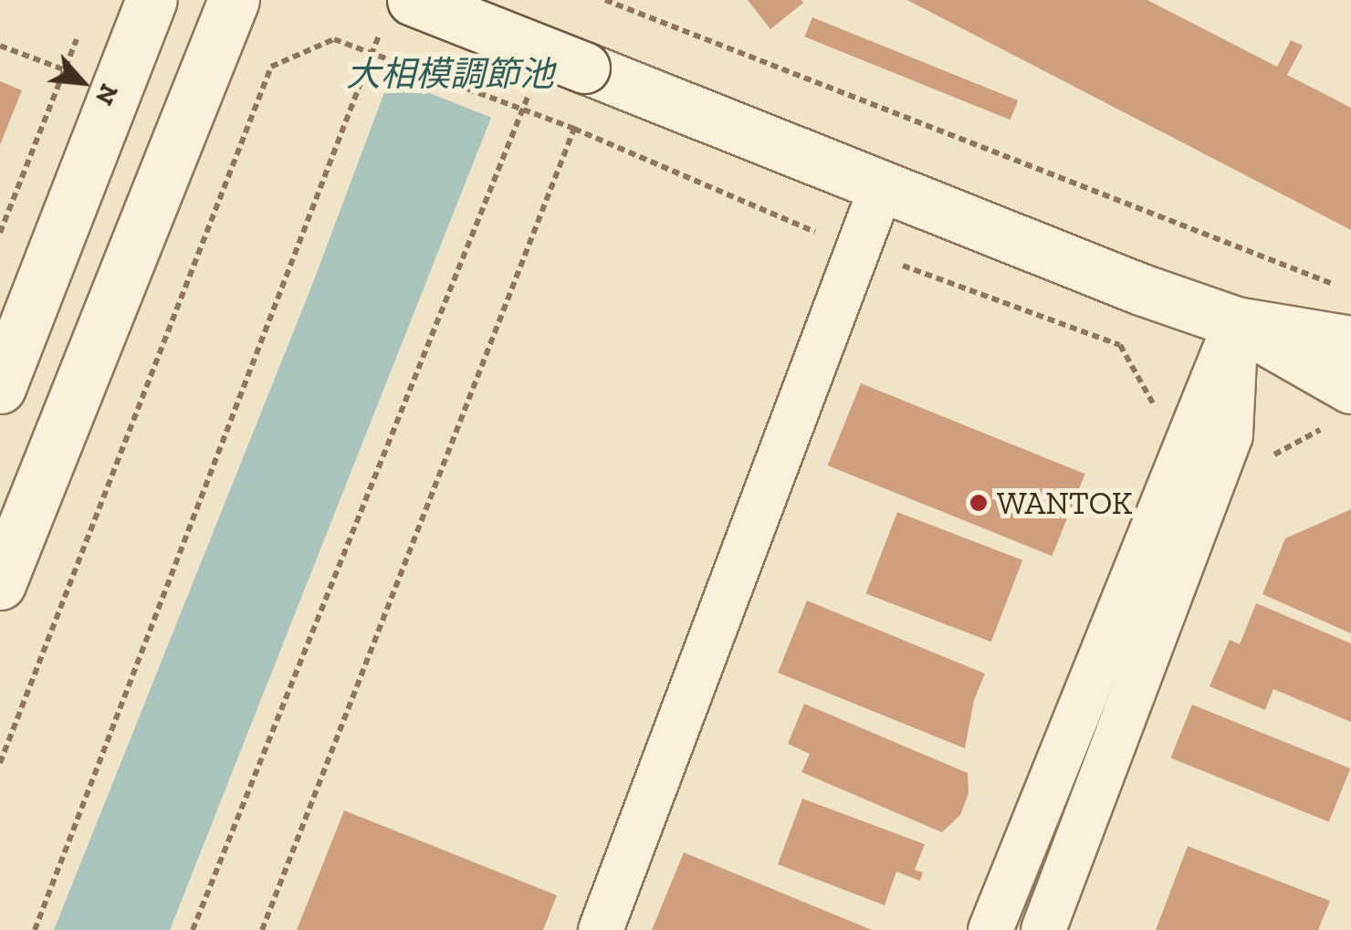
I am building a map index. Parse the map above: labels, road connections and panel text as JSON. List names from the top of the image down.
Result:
{
  "water": ["大相模調節池"],
  "places": ["WANTOK"],
  "north": "bottom right"
}
